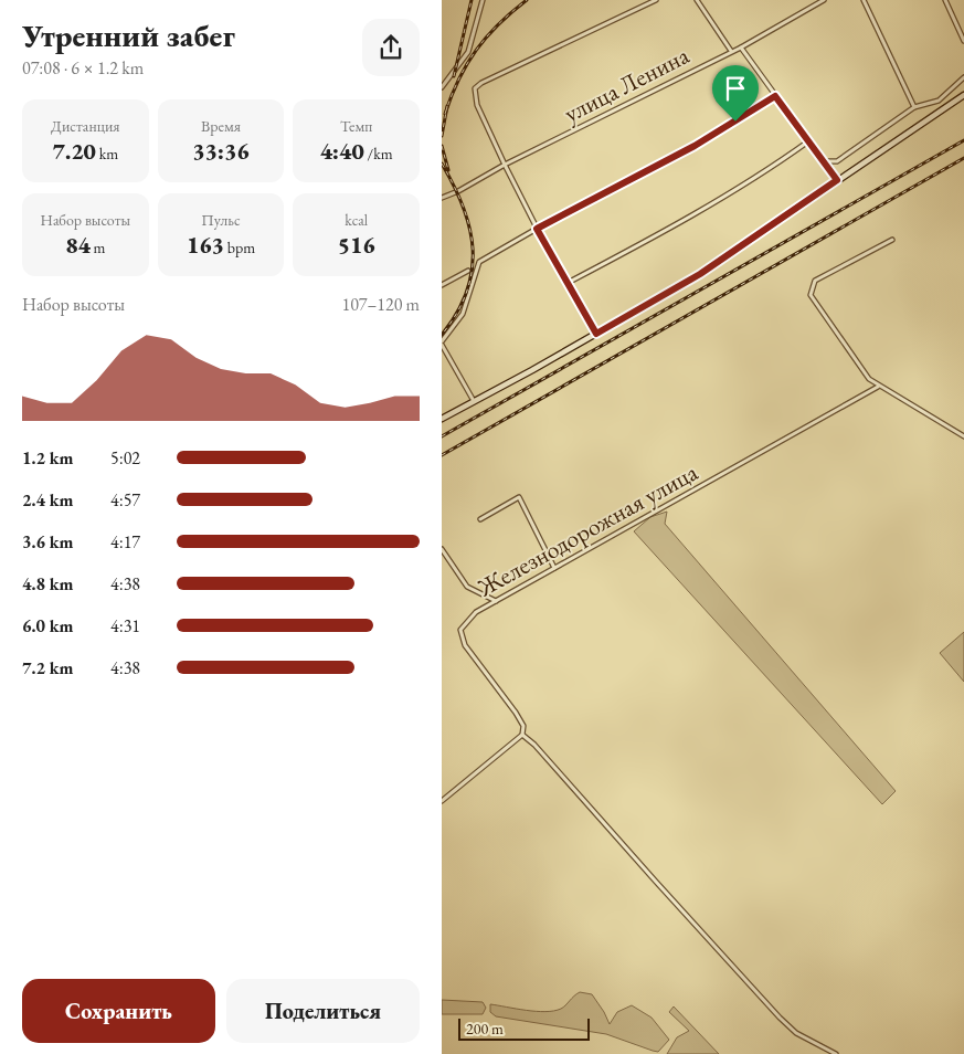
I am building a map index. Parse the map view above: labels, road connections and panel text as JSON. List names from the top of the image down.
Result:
{
  "streets": {
    "street": ["улица Ленина", "Железнодорожная улица"]
  },
  "scale_bar": "200 m",
  "page": {
    "heading": ["Утренний забег", "07:08 · 6 × 1.2 km"],
    "stats": [
      ["Дистанция", "7.20 km"],
      ["Время", "33:36"],
      ["Темп", "4:40 /km"],
      ["Набор высоты", "84 m"],
      ["Пульс", "163 bpm"],
      ["kcal", "516"]
    ],
    "chart": ["Набор высоты", "107–120 m"],
    "list": [
      {
        "name": "1.2 km",
        "note": "5:02"
      },
      {
        "name": "2.4 km",
        "note": "4:57"
      },
      {
        "name": "3.6 km",
        "note": "4:17"
      },
      {
        "name": "4.8 km",
        "note": "4:38"
      },
      {
        "name": "6.0 km",
        "note": "4:31"
      },
      {
        "name": "7.2 km",
        "note": "4:38"
      }
    ],
    "buttons": ["Сохранить", "Поделиться"],
    "scale": "200 m"
  }
}
